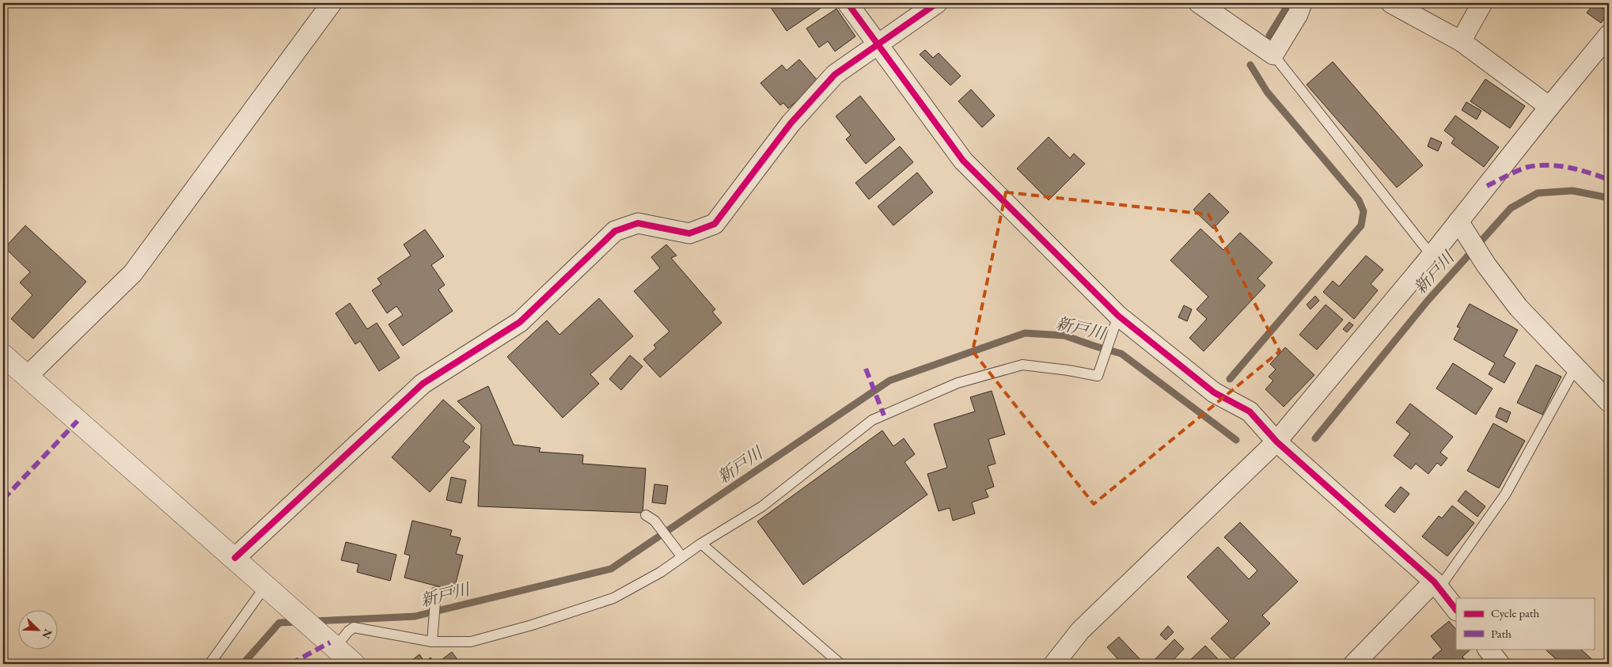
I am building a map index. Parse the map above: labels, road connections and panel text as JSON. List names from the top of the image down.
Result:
{
  "water": ["新戸川"],
  "legend": ["Cycle path", "Path"],
  "north": "bottom right"
}
